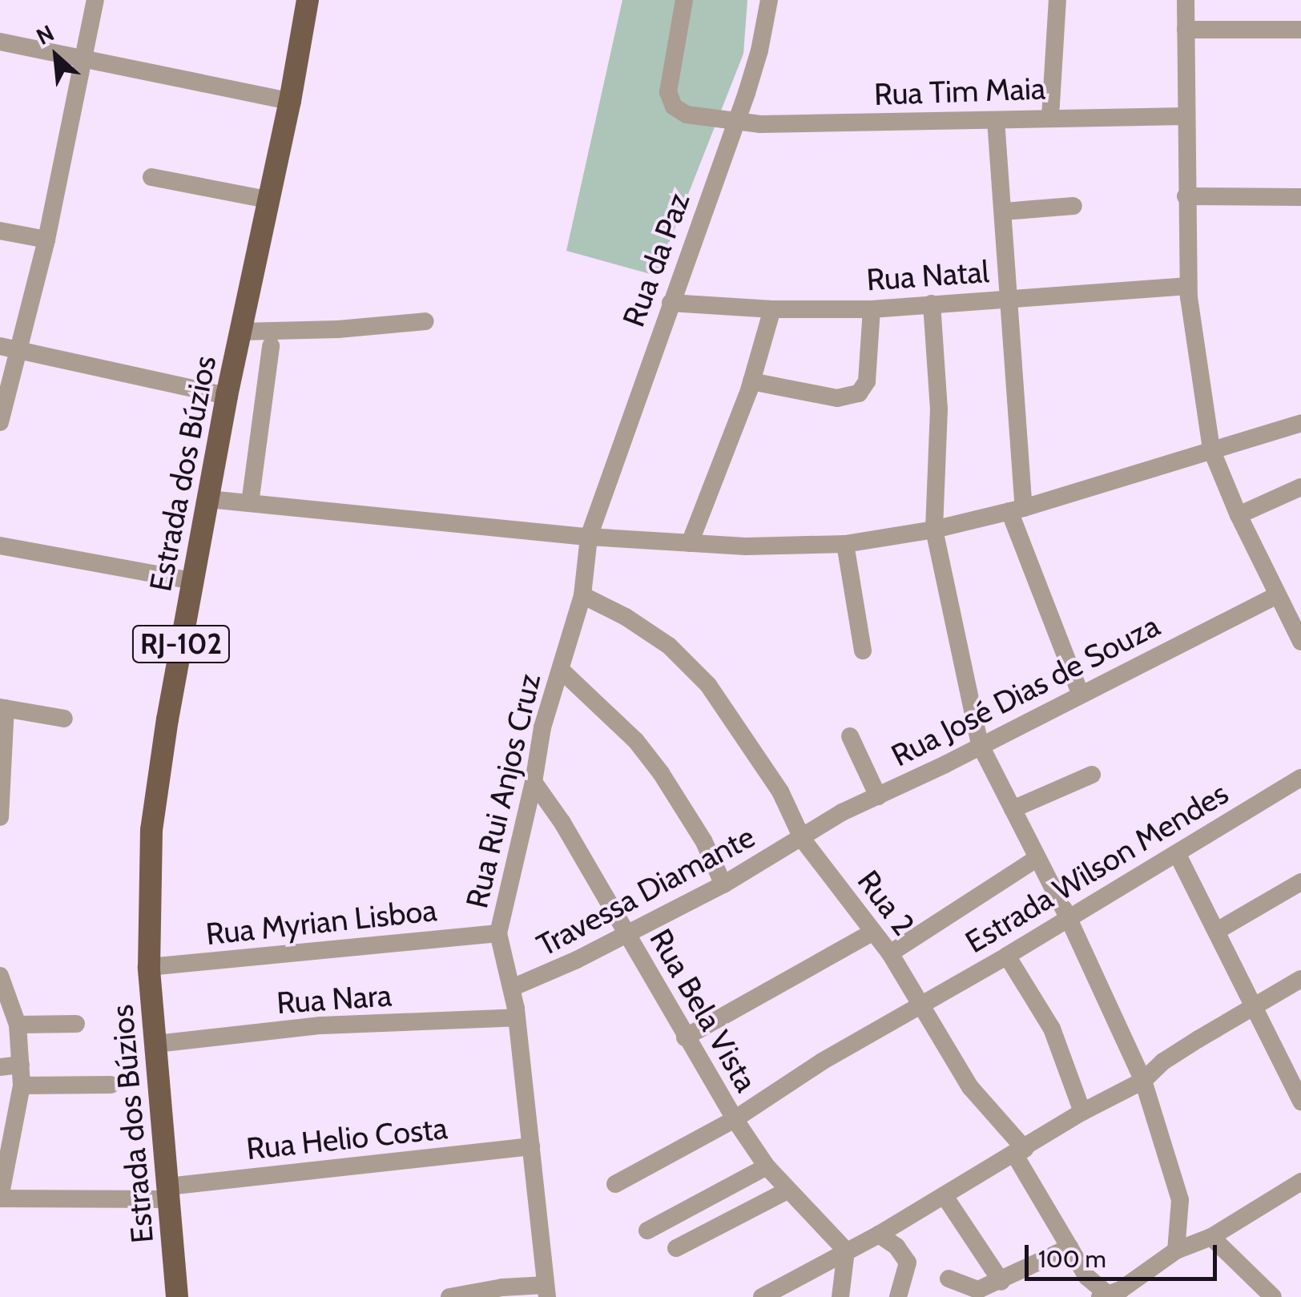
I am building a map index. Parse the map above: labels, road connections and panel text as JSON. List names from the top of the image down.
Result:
{
  "streets": {
    "main road": ["Estrada dos Búzios", "RJ-102"],
    "street": [
      "Rua Tim Maia",
      "Rua da Paz",
      "Rua Natal",
      "Rua José Dias de Souza",
      "Rua Rui Anjos Cruz",
      "Estrada Wilson Mendes",
      "Travessa Diamante",
      "Rua 2",
      "Rua Myrian Lisboa",
      "Rua Nara",
      "Rua Bela Vista",
      "Rua Helio Costa"
    ]
  },
  "crossings": [
    ["Rua Tim Maia", "Rua da Paz"],
    ["Rua da Paz", "Rua Natal"],
    ["Rua da Paz", "Rua Rui Anjos Cruz"],
    ["Estrada dos Búzios", "Rua Myrian Lisboa"],
    ["Estrada dos Búzios", "Rua Nara"],
    ["Estrada dos Búzios", "Rua Helio Costa"],
    ["Rua José Dias de Souza", "Travessa Diamante"],
    ["Rua José Dias de Souza", "Rua 2"],
    ["Rua Rui Anjos Cruz", "Travessa Diamante"],
    ["Rua Rui Anjos Cruz", "Rua 2"],
    ["Rua Rui Anjos Cruz", "Rua Myrian Lisboa"],
    ["Rua Rui Anjos Cruz", "Rua Nara"],
    ["Rua Rui Anjos Cruz", "Rua Bela Vista"],
    ["Rua Rui Anjos Cruz", "Rua Helio Costa"],
    ["Estrada Wilson Mendes", "Rua 2"],
    ["Estrada Wilson Mendes", "Rua Bela Vista"],
    ["Travessa Diamante", "Rua 2"],
    ["Travessa Diamante", "Rua Bela Vista"]
  ],
  "scale_bar": "100 m",
  "north": "top left"
}
